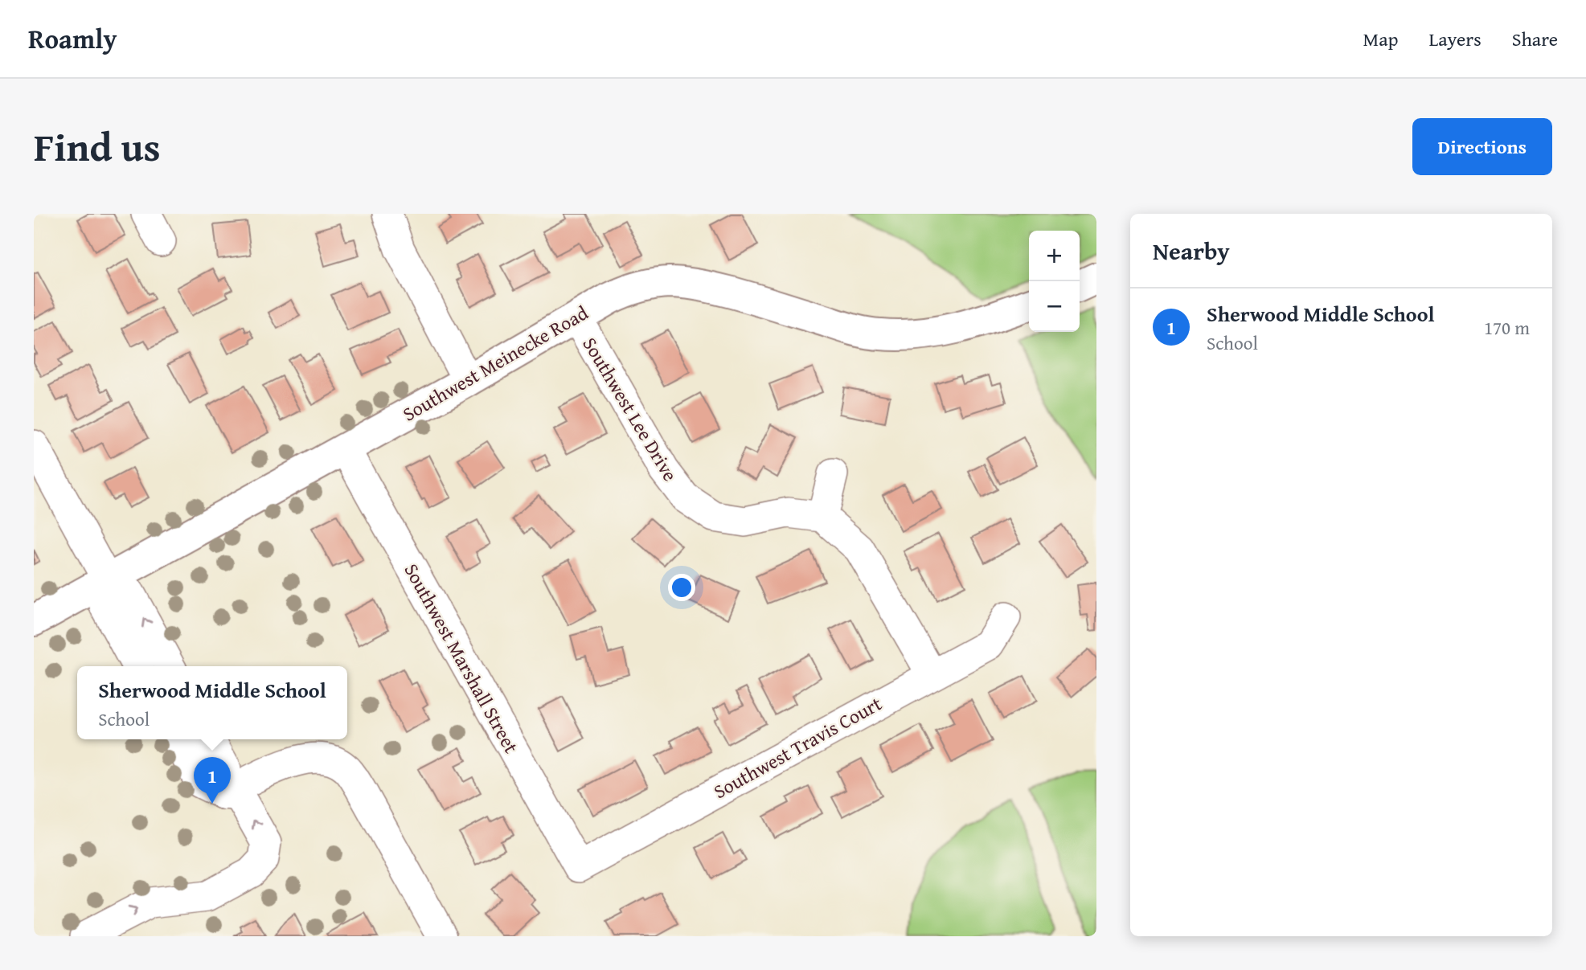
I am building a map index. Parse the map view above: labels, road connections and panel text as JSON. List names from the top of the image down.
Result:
{
  "streets": {
    "main road": ["Southwest Meinecke Road"],
    "street": ["Southwest Lee Drive", "Southwest Marshall Street", "Southwest Travis Court"]
  },
  "crossings": [
    ["Southwest Meinecke Road", "Southwest Lee Drive"],
    ["Southwest Meinecke Road", "Southwest Marshall Street"],
    ["Southwest Marshall Street", "Southwest Travis Court"]
  ],
  "page": {
    "header": "Roamly",
    "nav": ["Map", "Layers", "Share"],
    "title": "Find us",
    "buttons": "Directions",
    "heading": "Nearby",
    "map_buttons": ["+", "−"],
    "list": [
      {
        "mark": "1",
        "name": "Sherwood Middle School",
        "note": "School",
        "value": "170 m"
      }
    ],
    "popup": ["Sherwood Middle School", "School"],
    "pins": "1"
  }
}
